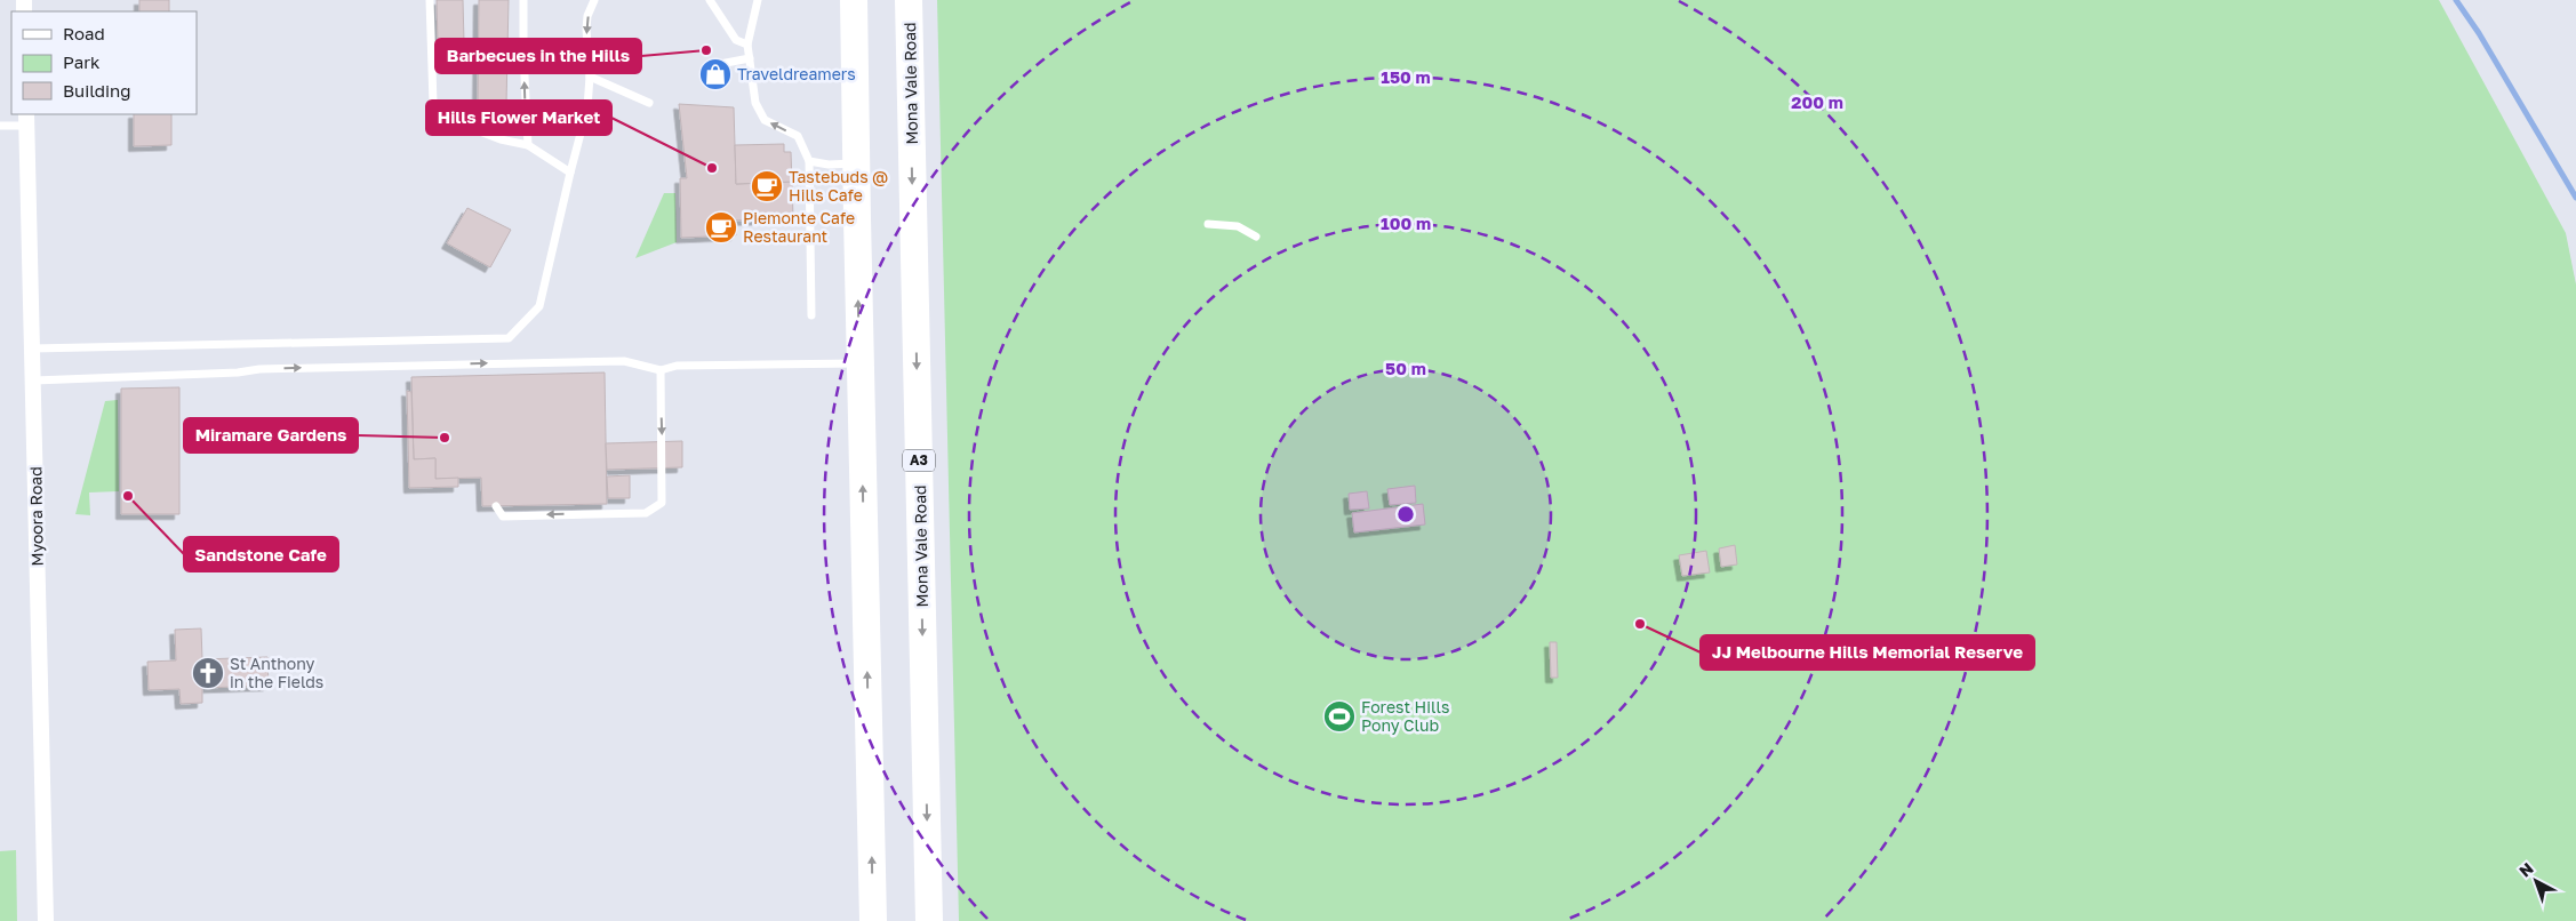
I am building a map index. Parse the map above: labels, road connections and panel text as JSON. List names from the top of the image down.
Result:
{
  "streets": {
    "highway": ["Mona Vale Road", "A3"],
    "street": ["Myoora Road"]
  },
  "places": {
    "other": [
      "Barbecues in the Hills",
      "Hills Flower Market",
      "Miramare Gardens",
      "Sandstone Cafe",
      "JJ Melbourne Hills Memorial Reserve"
    ],
    "shop": ["Traveldreamers"],
    "cafe": ["Tastebuds @ Hills Cafe", "Piemonte Cafe Restaurant"],
    "church": ["St Anthony in the Fields"],
    "sports": ["Forest Hills Pony Club"]
  },
  "legend": ["Road", "Park", "Building"],
  "north": "top left",
  "rings": [
    "150 m",
    "200 m",
    "100 m",
    "50 m"
  ]
}
